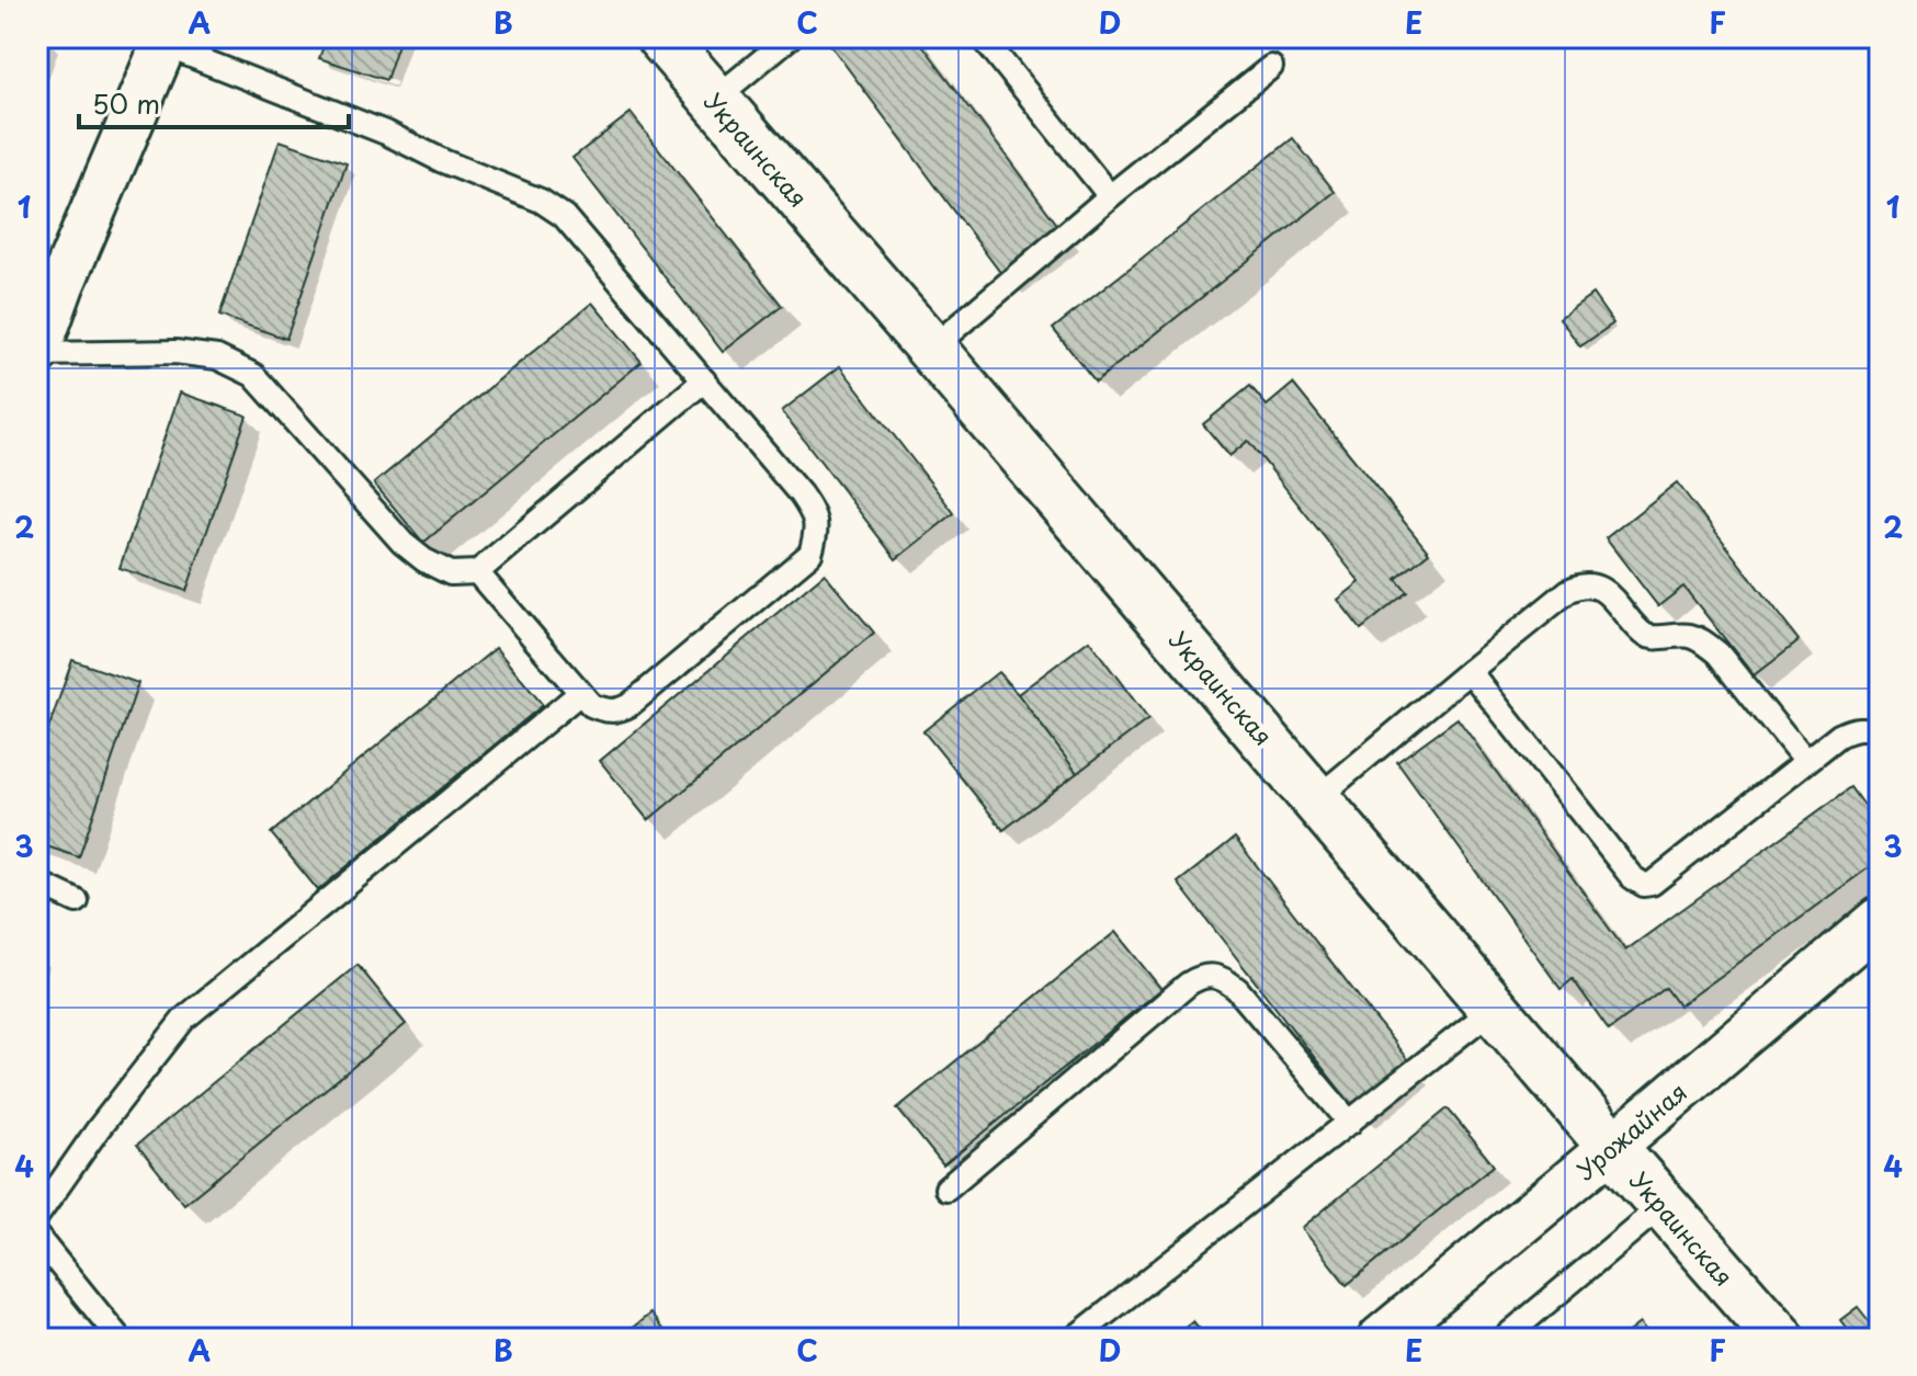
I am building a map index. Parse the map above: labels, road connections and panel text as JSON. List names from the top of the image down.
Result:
{
  "streets": {
    "street": ["Украинская", "Урожайная"]
  },
  "crossings": [
    ["Украинская", "Урожайная"]
  ],
  "scale_bar": "50 m",
  "grid": {
    "columns": [
      "A",
      "B",
      "C",
      "D",
      "E",
      "F"
    ],
    "rows": [
      "1",
      "2",
      "3",
      "4"
    ]
  }
}
